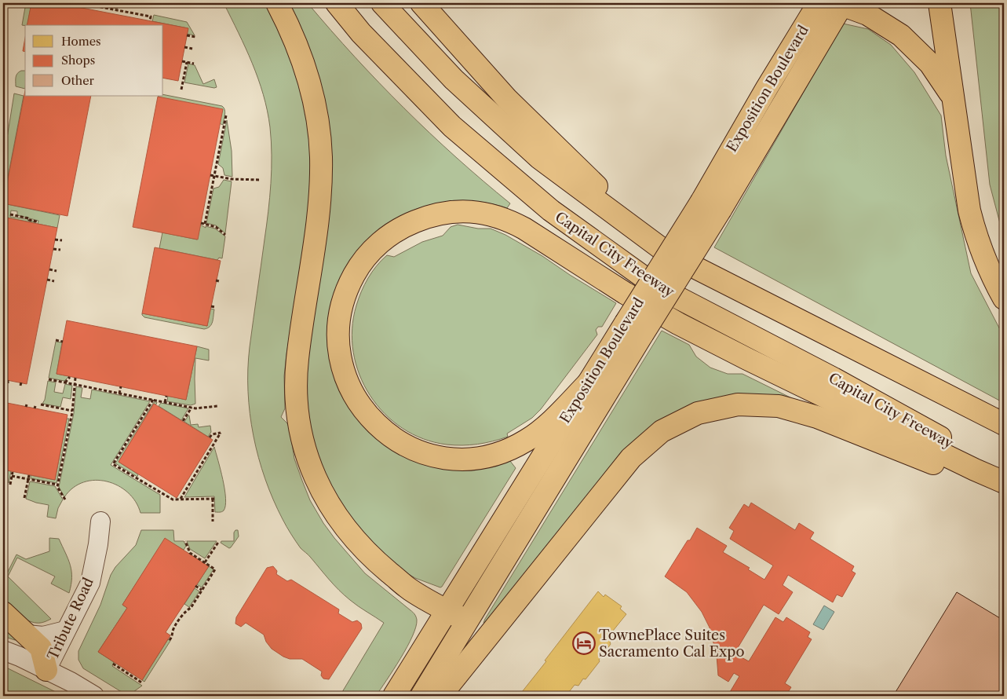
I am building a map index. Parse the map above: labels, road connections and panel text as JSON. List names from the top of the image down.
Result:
{
  "streets": {
    "main road": ["Exposition Boulevard", "Capital City Freeway"],
    "street": ["Tribute Road"]
  },
  "places": {
    "hotel": ["TownePlace Suites Sacramento Cal Expo"]
  },
  "legend": ["Homes", "Shops", "Other"]
}
